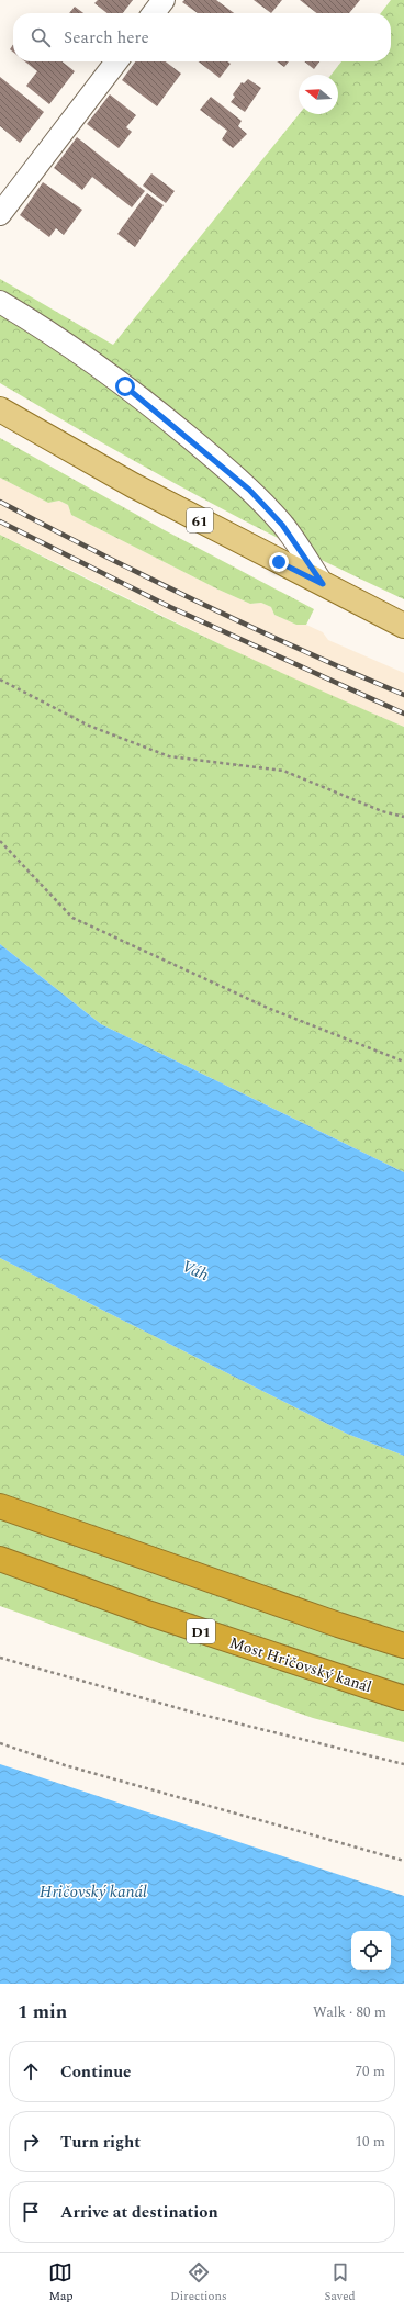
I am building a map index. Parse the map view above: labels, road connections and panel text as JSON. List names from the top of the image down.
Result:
{
  "streets": {
    "highway": ["D1", "Most Hričovský kanál"],
    "main road": ["61"]
  },
  "water": ["Váh", "Hričovský kanál"],
  "north": "left",
  "page": {
    "search": "Search here",
    "heading": ["1 min", "Walk · 80 m"],
    "list": [
      ["Continue", "70 m"],
      ["Turn right", "10 m"],
      "Arrive at destination"
    ],
    "nav": ["Map", "Directions", "Saved"]
  }
}
